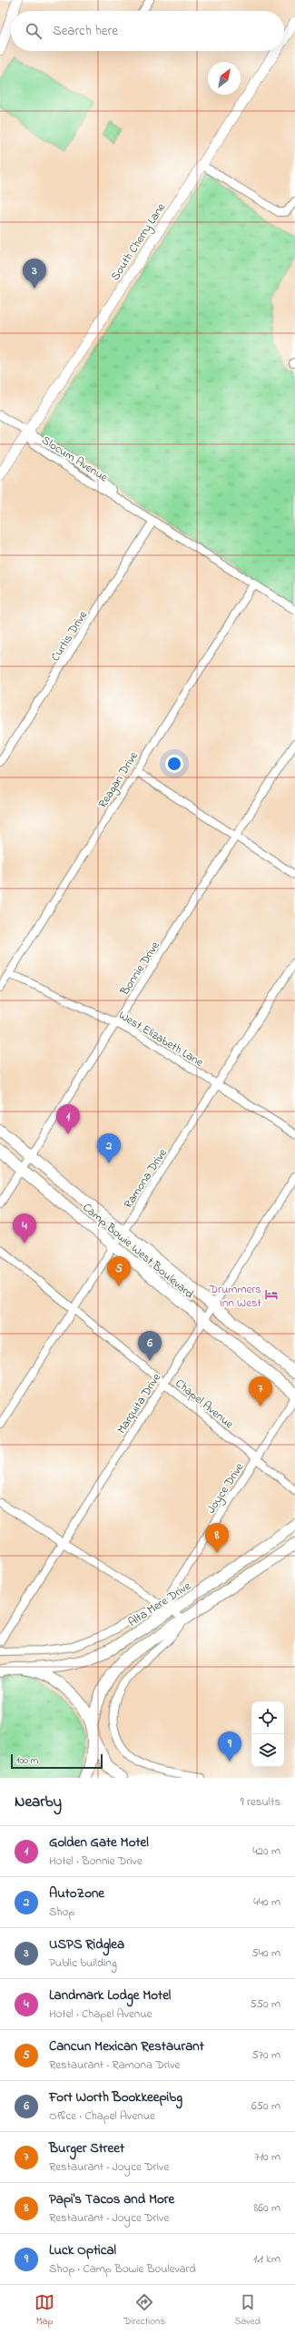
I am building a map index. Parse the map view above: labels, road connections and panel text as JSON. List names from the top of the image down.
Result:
{
  "streets": {
    "main road": ["Camp Bowie West Boulevard", "Alta Mere Drive"],
    "street": [
      "South Cherry Lane",
      "Slocum Avenue",
      "Curtis Drive",
      "Reagan Drive",
      "Bonnie Drive",
      "West Elizabeth Lane",
      "Ramona Drive",
      "Marquita Drive",
      "Chapel Avenue",
      "Joyce Drive"
    ]
  },
  "crossings": [
    ["South Cherry Lane", "Slocum Avenue"],
    ["Slocum Avenue", "Curtis Drive"],
    ["Slocum Avenue", "Reagan Drive"],
    ["Reagan Drive", "West Elizabeth Lane"],
    ["Bonnie Drive", "West Elizabeth Lane"],
    ["Bonnie Drive", "Camp Bowie West Boulevard"],
    ["West Elizabeth Lane", "Ramona Drive"],
    ["Ramona Drive", "Camp Bowie West Boulevard"],
    ["Ramona Drive", "Chapel Avenue"],
    ["Camp Bowie West Boulevard", "Marquita Drive"],
    ["Marquita Drive", "Chapel Avenue"],
    ["Chapel Avenue", "Joyce Drive"],
    ["Joyce Drive", "Alta Mere Drive"]
  ],
  "places": {
    "hotel": ["Drummers Inn West"]
  },
  "scale_bar": "100 m",
  "north": "top right",
  "page": {
    "search": "Search here",
    "pins": [
      "3",
      "1",
      "2",
      "4",
      "5",
      "6",
      "7",
      "8",
      "9"
    ],
    "scale": "100 m",
    "heading": ["Nearby", "9 results"],
    "list": [
      {
        "mark": "1",
        "name": "Golden Gate Motel",
        "note": "Hotel · Bonnie Drive",
        "value": "420 m"
      },
      {
        "mark": "2",
        "name": "AutoZone",
        "note": "Shop",
        "value": "440 m"
      },
      {
        "mark": "3",
        "name": "USPS Ridglea",
        "note": "Public building",
        "value": "540 m"
      },
      {
        "mark": "4",
        "name": "Landmark Lodge Motel",
        "note": "Hotel · Chapel Avenue",
        "value": "550 m"
      },
      {
        "mark": "5",
        "name": "Cancun Mexican Restaurant",
        "note": "Restaurant · Ramona Drive",
        "value": "570 m"
      },
      {
        "mark": "6",
        "name": "Fort Worth Bookkeepibg",
        "note": "Office · Chapel Avenue",
        "value": "650 m"
      },
      {
        "mark": "7",
        "name": "Burger Street",
        "note": "Restaurant · Joyce Drive",
        "value": "710 m"
      },
      {
        "mark": "8",
        "name": "Papi's Tacos and More",
        "note": "Restaurant · Joyce Drive",
        "value": "860 m"
      },
      {
        "mark": "9",
        "name": "Luck Optical",
        "note": "Shop · Camp Bowie Boulevard",
        "value": "1.1 km"
      }
    ],
    "nav": ["Map", "Directions", "Saved"]
  }
}
